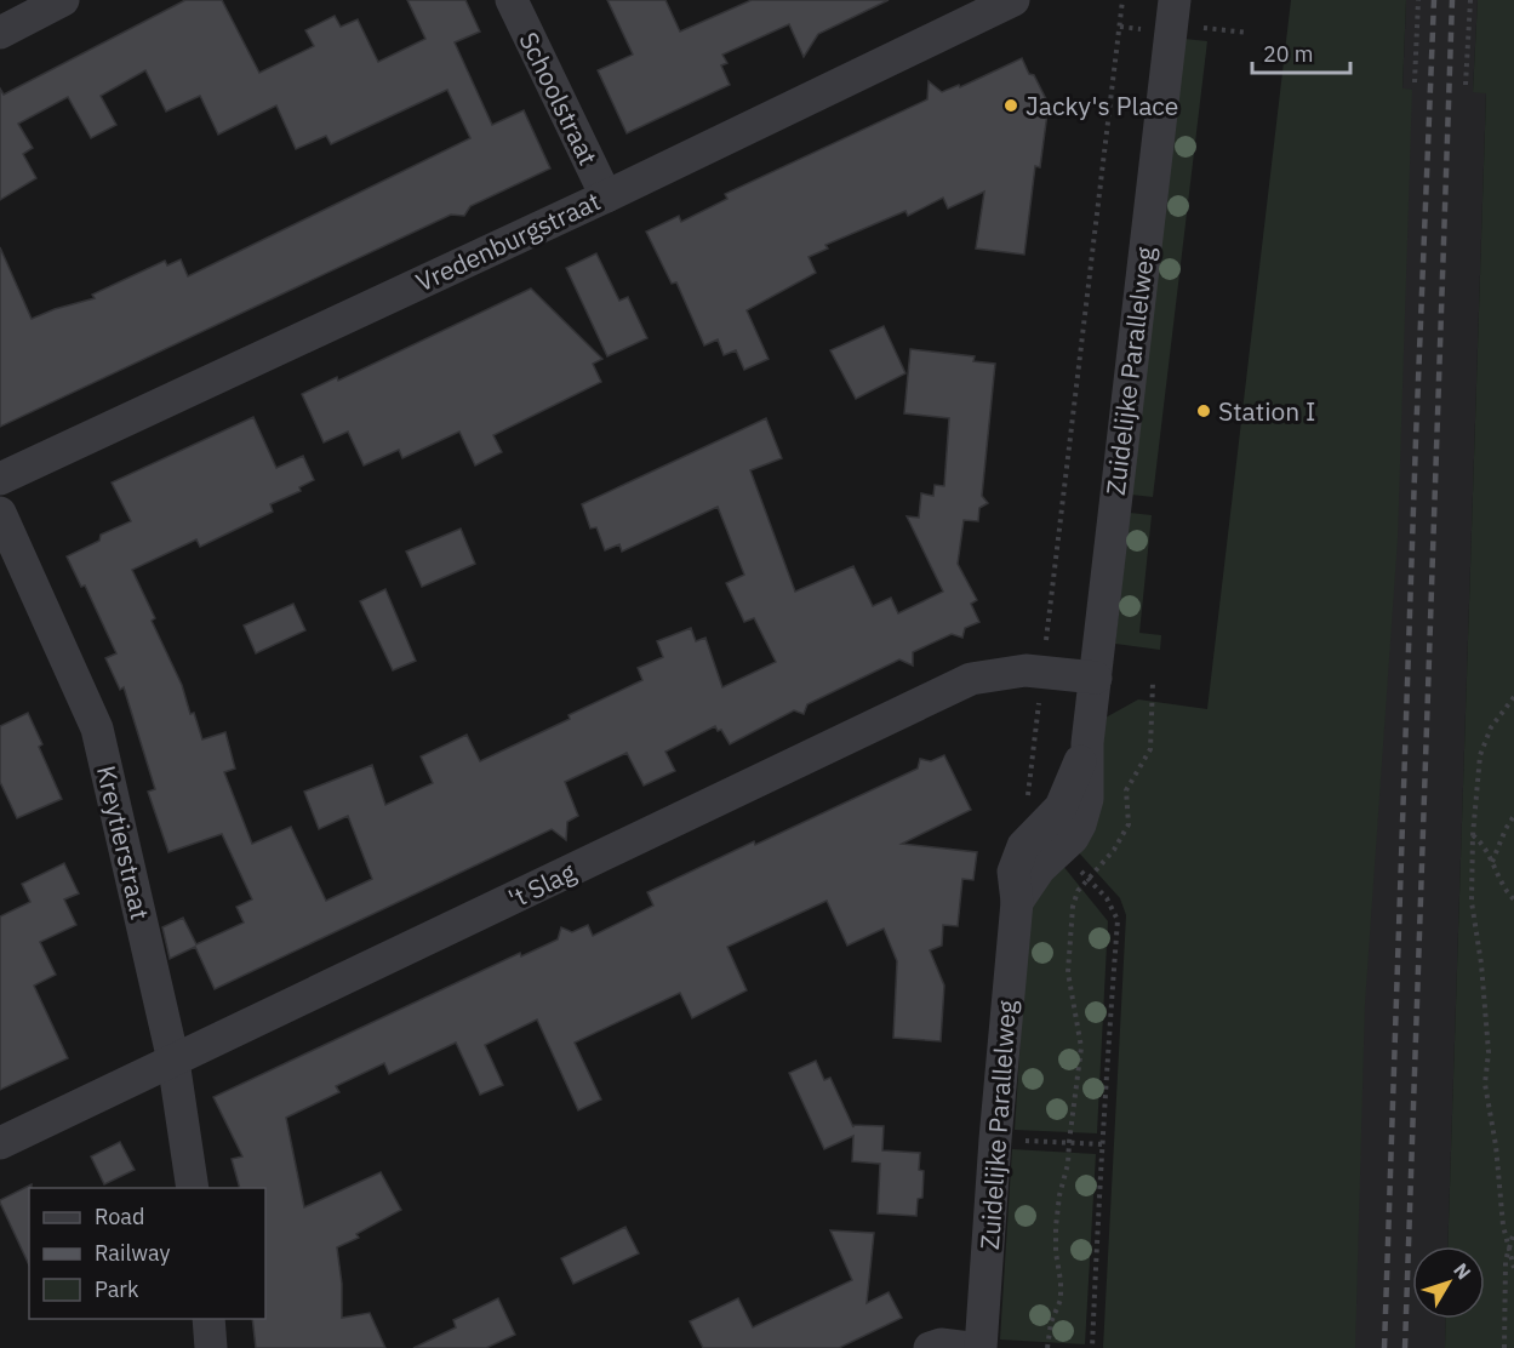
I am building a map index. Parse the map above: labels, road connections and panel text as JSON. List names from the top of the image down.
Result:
{
  "streets": {
    "street": [
      "Schoolstraat",
      "Vredenburgstraat",
      "Zuidelijke Parallelweg",
      "Kreytierstraat",
      "'t Slag"
    ]
  },
  "crossings": [
    ["Schoolstraat", "Vredenburgstraat"],
    ["Zuidelijke Parallelweg", "'t Slag"],
    ["Kreytierstraat", "'t Slag"]
  ],
  "places": ["Jacky's Place", "Station I"],
  "legend": ["Road", "Railway", "Park"],
  "scale_bar": "20 m",
  "north": "top right"
}
